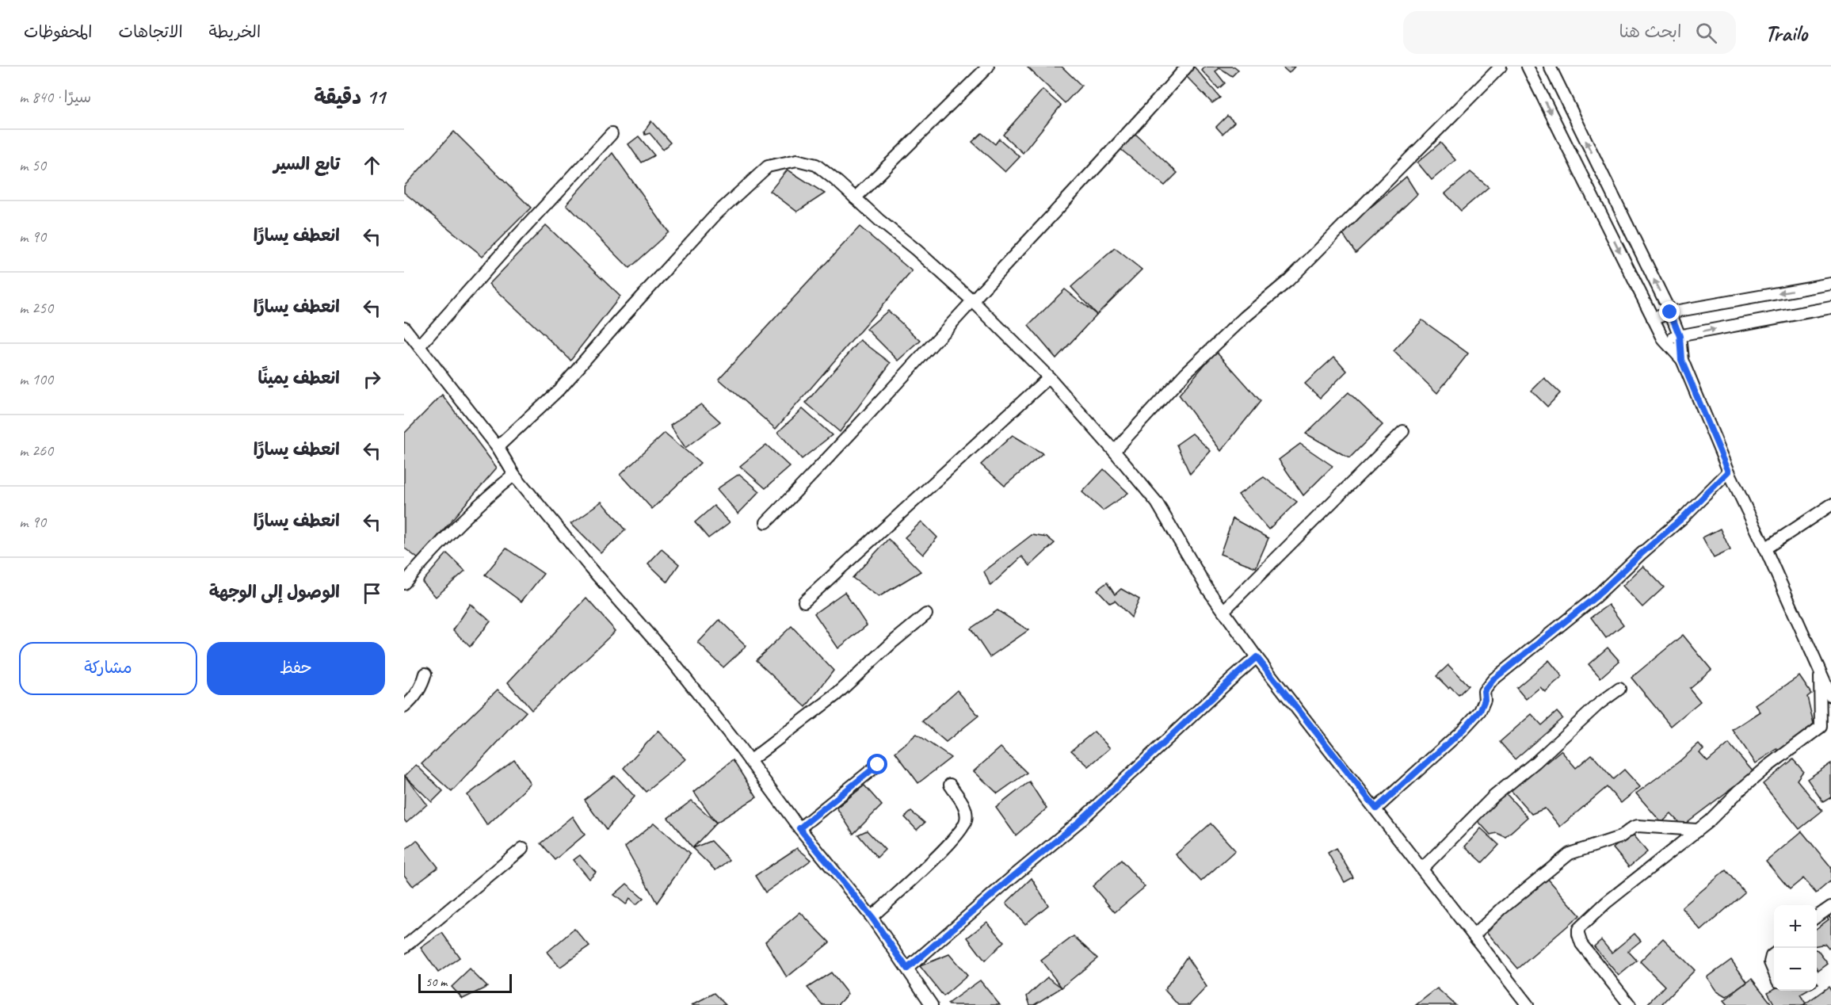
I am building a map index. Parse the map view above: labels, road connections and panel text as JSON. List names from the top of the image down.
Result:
{
  "scale_bar": "50 m",
  "page": {
    "header": "Trailo",
    "search": "ابحث هنا",
    "nav": ["الخريطة", "الاتجاهات", "المحفوظات"],
    "heading": ["11 دقيقة", "سيرًا · 840 m"],
    "list": [
      ["تابع السير", "50 m"],
      ["انعطف يسارًا", "90 m"],
      ["انعطف يسارًا", "250 m"],
      ["انعطف يمينًا", "100 m"],
      ["انعطف يسارًا", "260 m"],
      ["انعطف يسارًا", "90 m"],
      "الوصول إلى الوجهة"
    ],
    "buttons": ["حفظ", "مشاركة"],
    "map_buttons": ["+", "−"],
    "scale": "50 m"
  }
}
